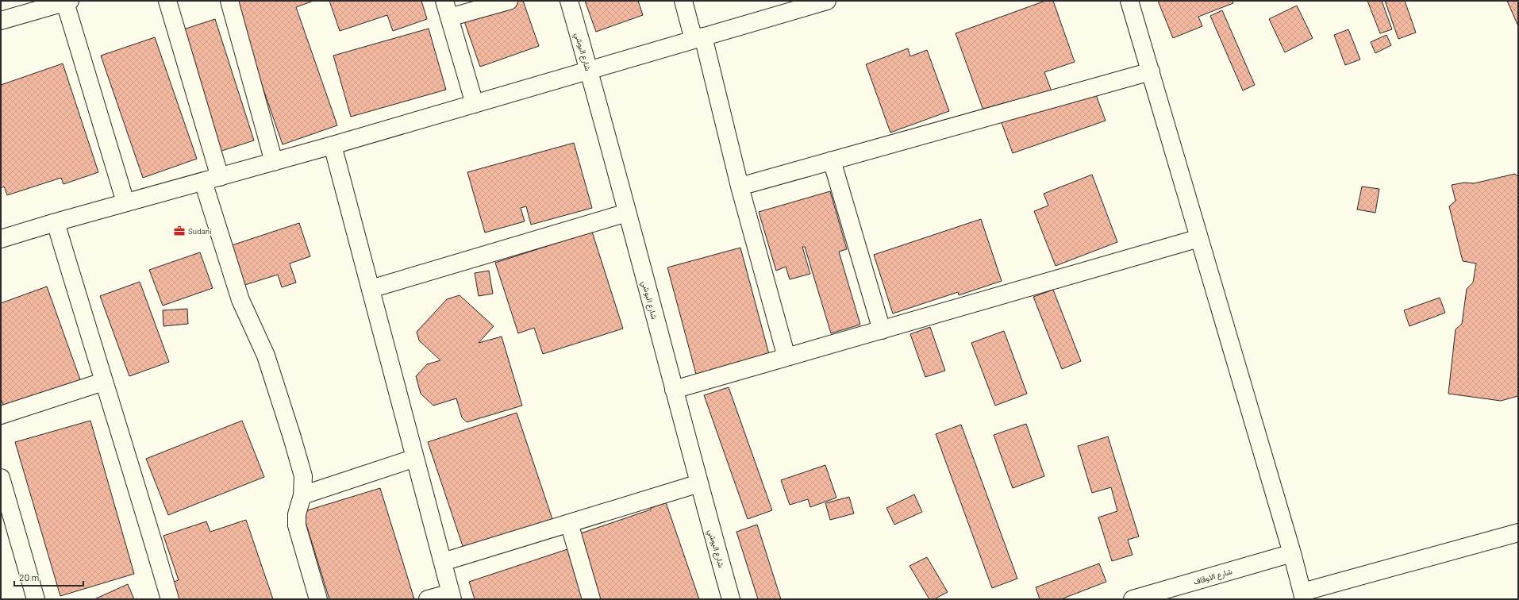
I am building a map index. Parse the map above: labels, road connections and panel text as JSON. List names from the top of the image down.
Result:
{
  "streets": {
    "street": ["شارع البوشي", "شارع الاوقاف"]
  },
  "places": {
    "office": ["Sudani"]
  },
  "scale_bar": "20 m"
}
